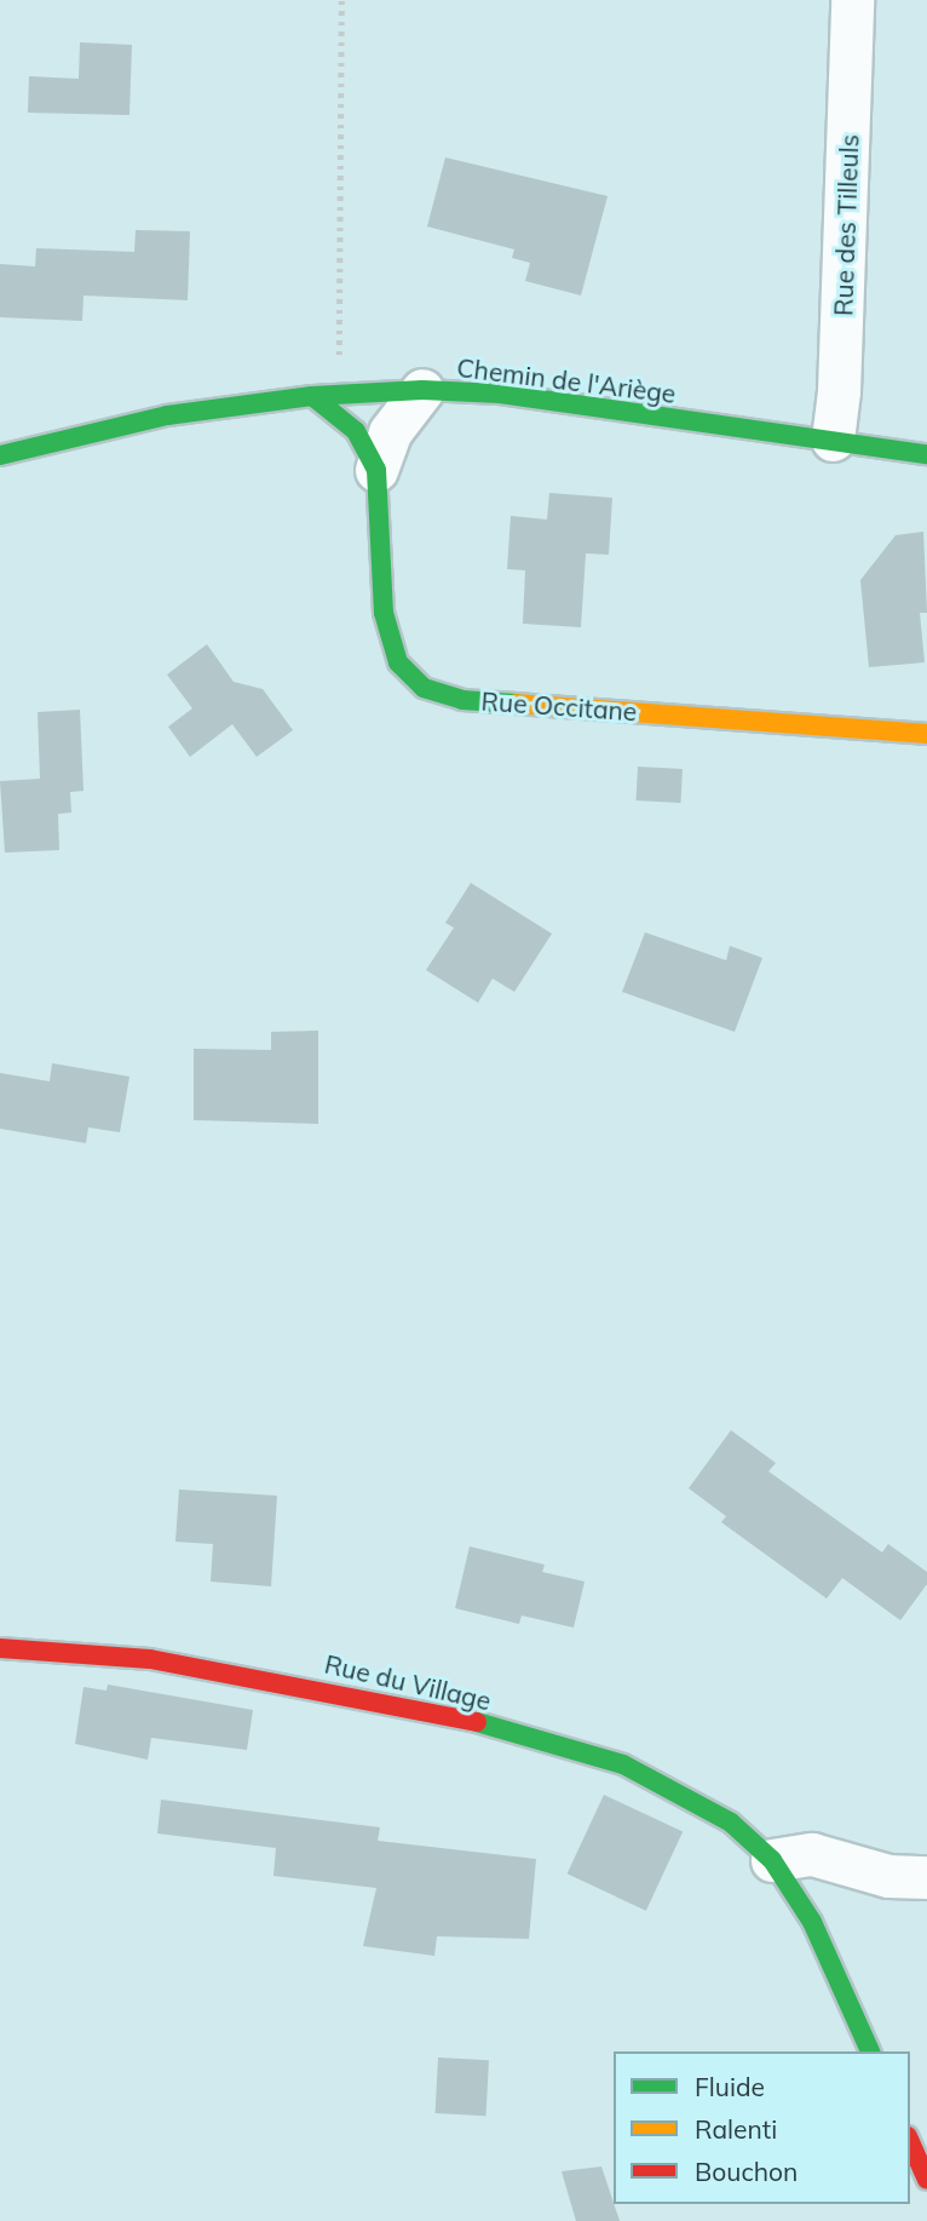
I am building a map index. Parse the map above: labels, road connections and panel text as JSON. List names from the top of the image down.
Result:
{
  "streets": {
    "street": [
      "Rue des Tilleuls",
      "Chemin de l'Ariège",
      "Rue Occitane",
      "Rue du Village"
    ]
  },
  "crossings": [
    ["Rue des Tilleuls", "Chemin de l'Ariège"],
    ["Chemin de l'Ariège", "Rue Occitane"]
  ],
  "legend": ["Fluide", "Ralenti", "Bouchon"]
}
